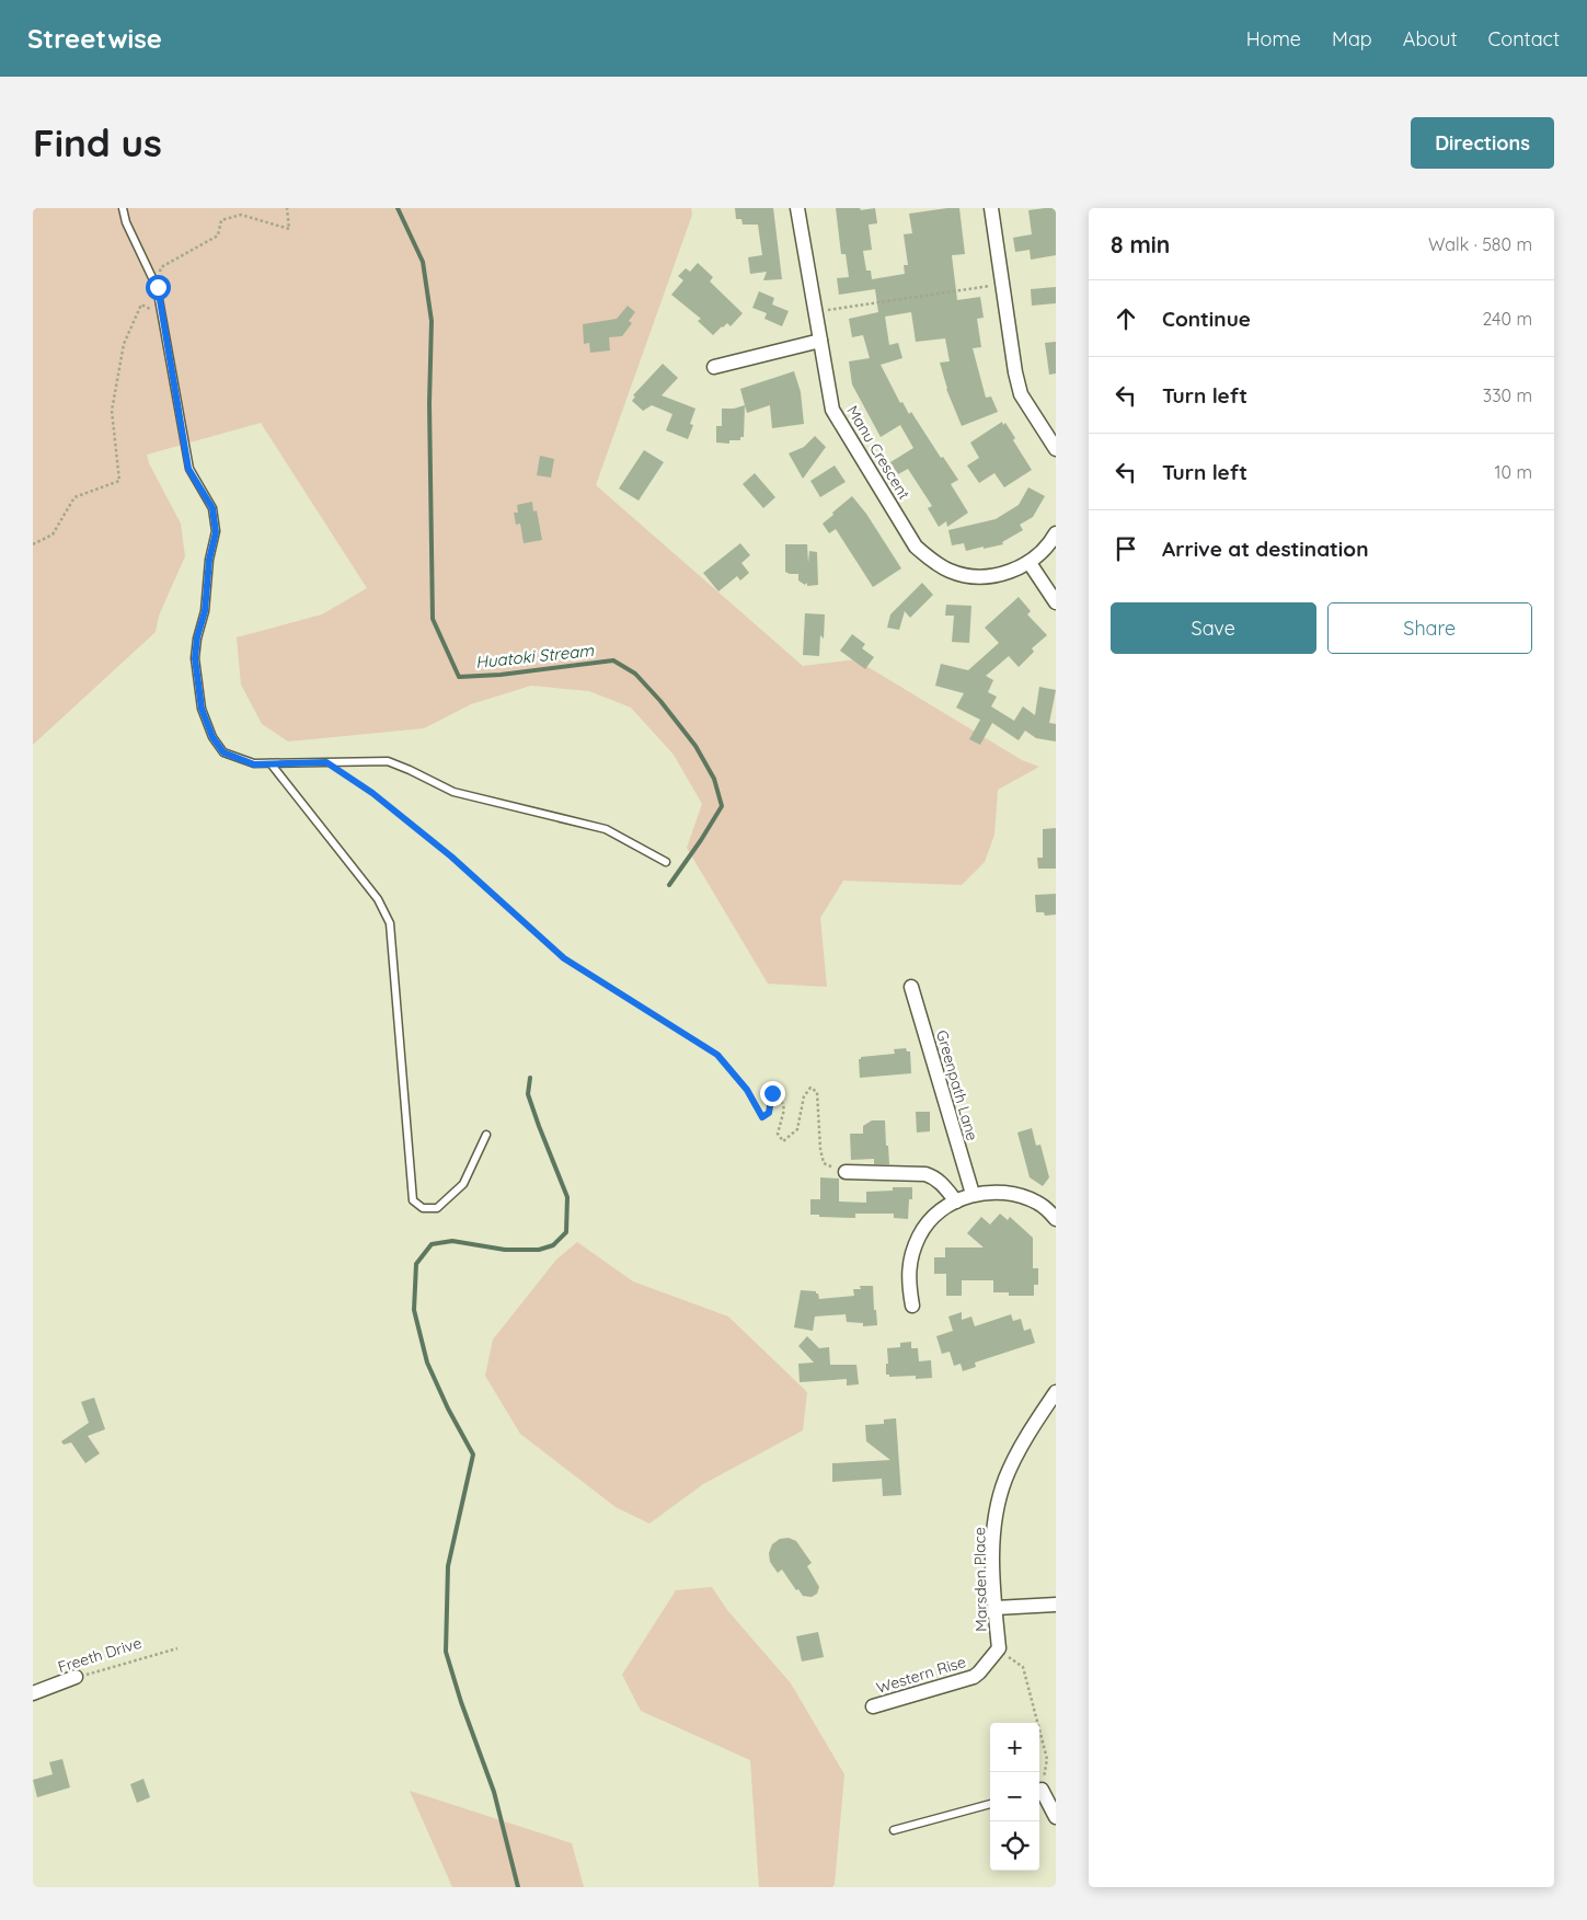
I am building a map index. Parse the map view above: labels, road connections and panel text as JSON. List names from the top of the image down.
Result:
{
  "streets": {
    "street": [
      "Manu Crescent",
      "Greenpath Lane",
      "Marsden Place",
      "Freeth Drive",
      "Western Rise"
    ]
  },
  "crossings": [
    ["Marsden Place", "Western Rise"]
  ],
  "water": ["Huatoki Stream"],
  "page": {
    "header": "Streetwise",
    "nav": [
      "Home",
      "Map",
      "About",
      "Contact"
    ],
    "buttons": [
      "Directions",
      ["Save", "Share"]
    ],
    "title": "Find us",
    "heading": ["8 min", "Walk · 580 m"],
    "list": [
      ["Continue", "240 m"],
      ["Turn left", "330 m"],
      ["Turn left", "10 m"],
      "Arrive at destination"
    ],
    "map_buttons": ["+", "−"]
  }
}
